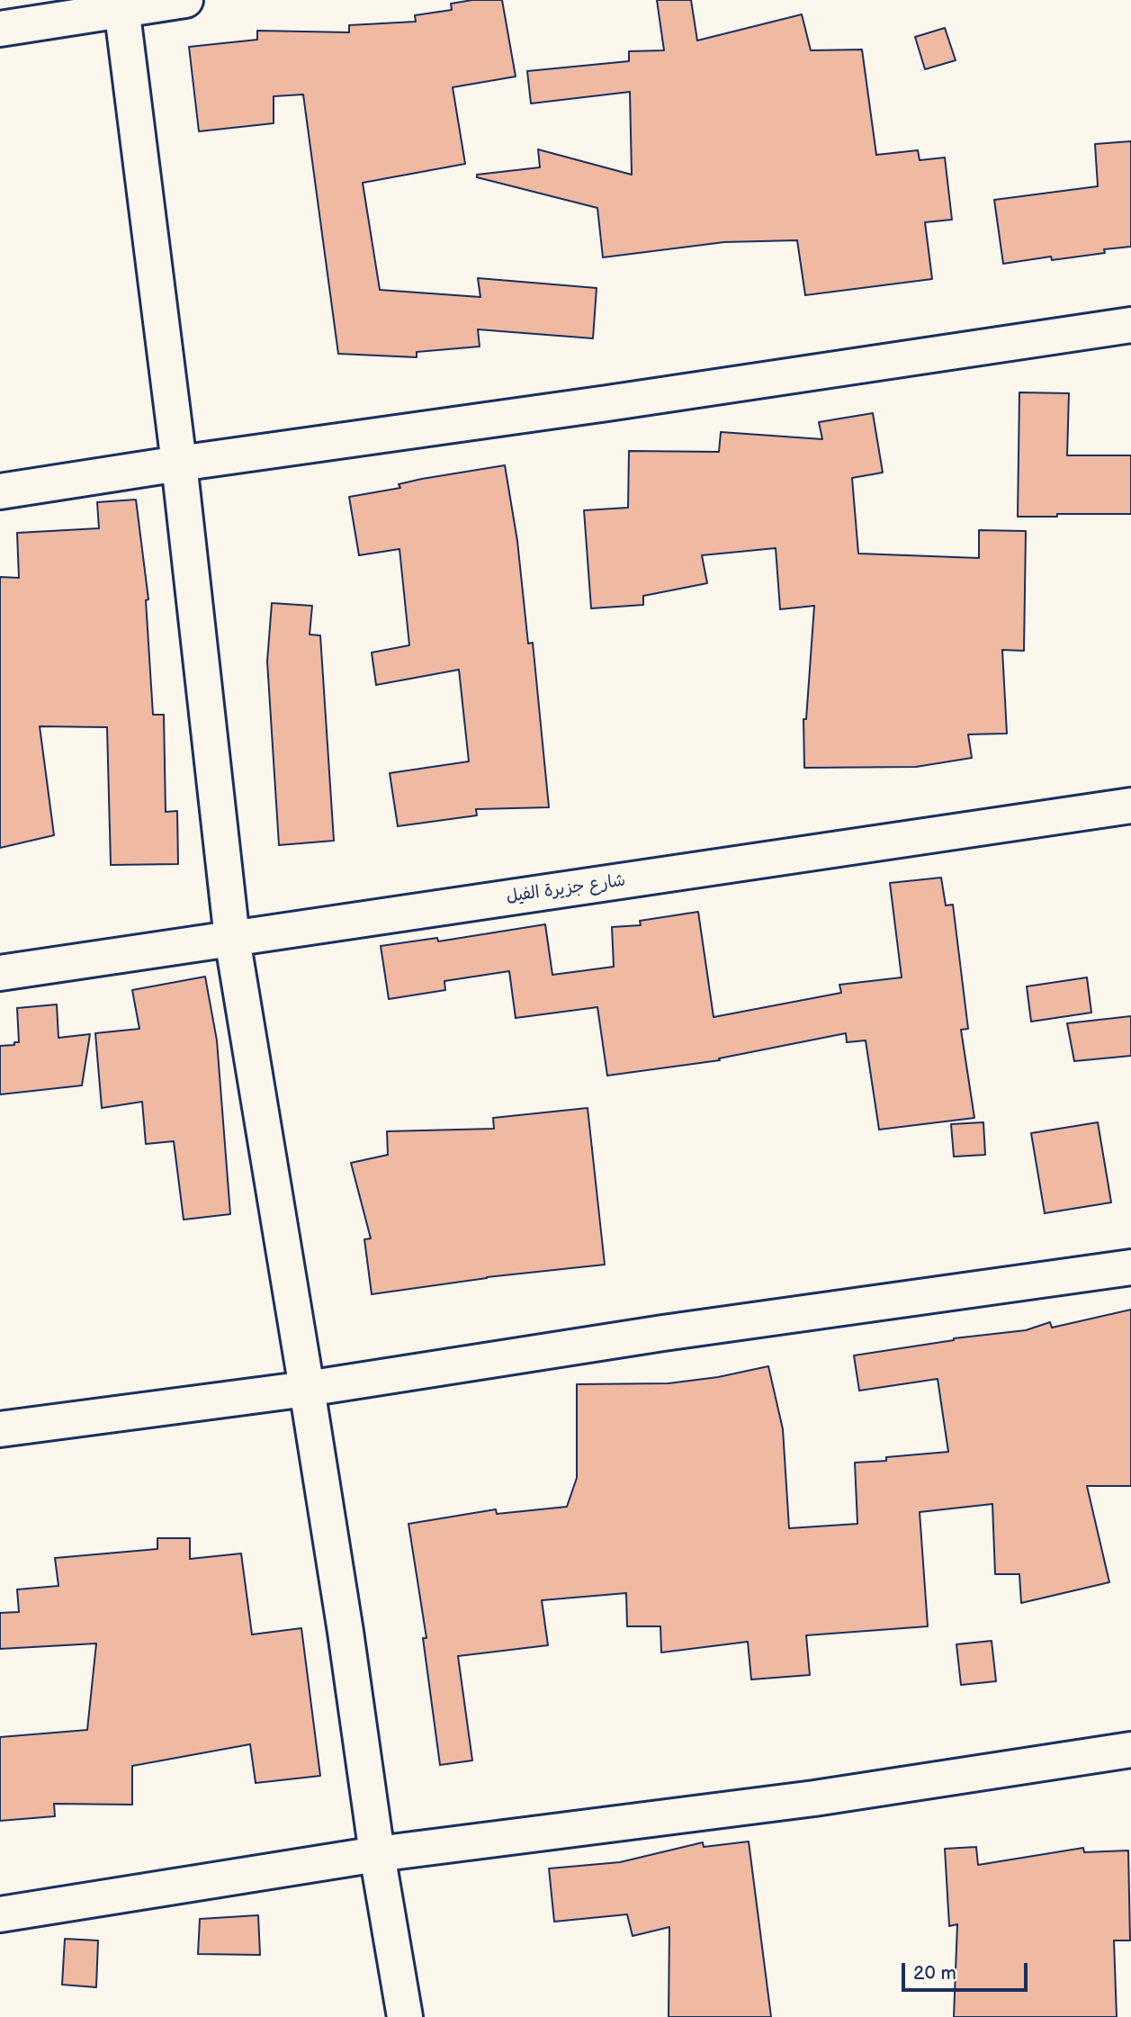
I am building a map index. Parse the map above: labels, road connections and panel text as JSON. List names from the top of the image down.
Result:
{
  "streets": {
    "street": ["شارع جزيرة الفيل"]
  },
  "scale_bar": "20 m"
}
